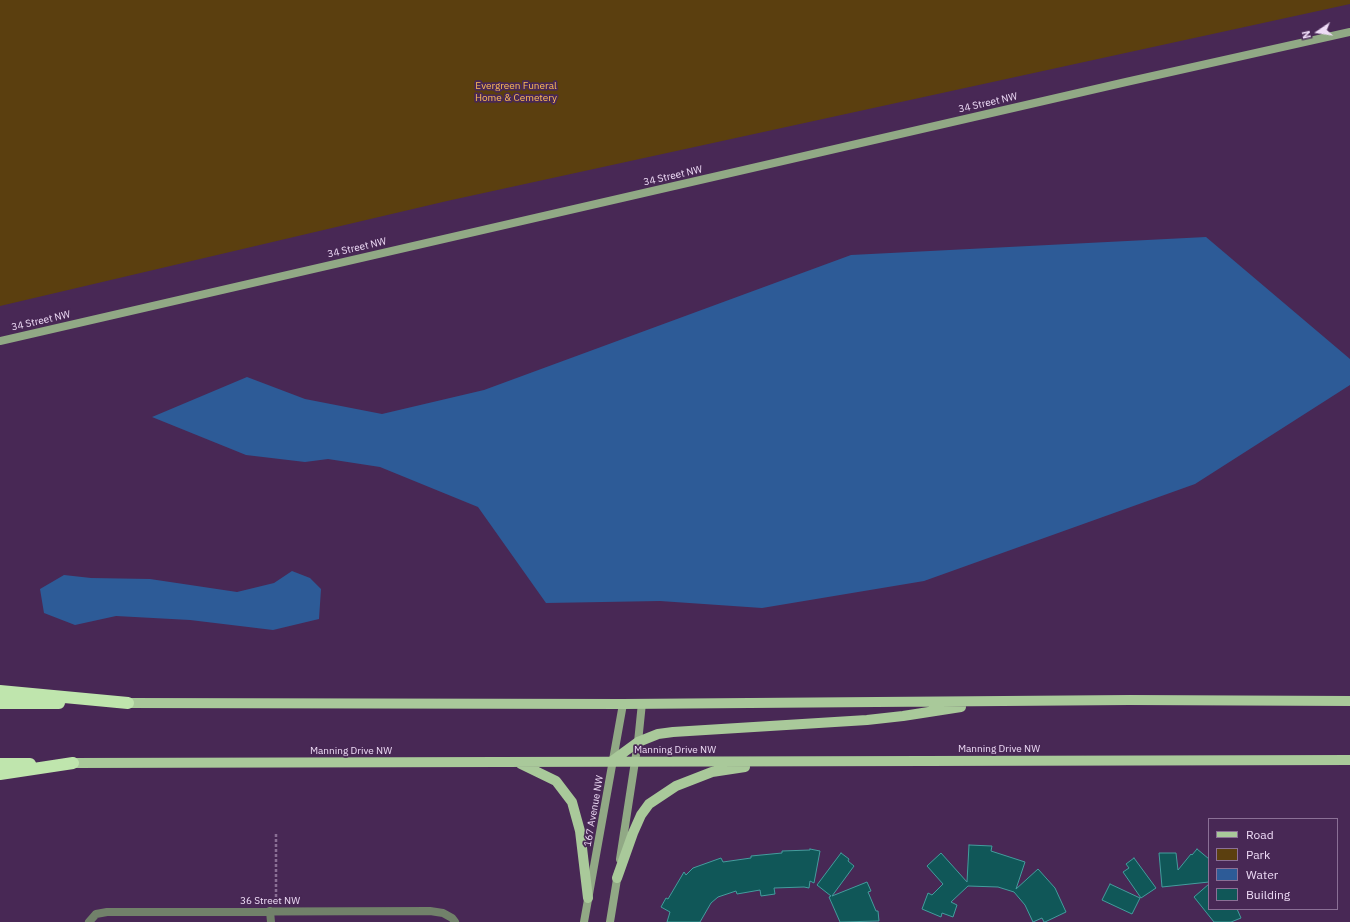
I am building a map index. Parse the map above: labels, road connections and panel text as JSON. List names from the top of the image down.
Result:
{
  "streets": {
    "highway": ["Manning Drive NW"],
    "street": ["34 Street NW", "167 Avenue NW", "36 Street NW"]
  },
  "crossings": [
    ["Manning Drive NW", "167 Avenue NW"]
  ],
  "parks": ["Evergreen Funeral Home & Cemetery"],
  "legend": [
    "Road",
    "Park",
    "Water",
    "Building"
  ],
  "north": "left"
}
